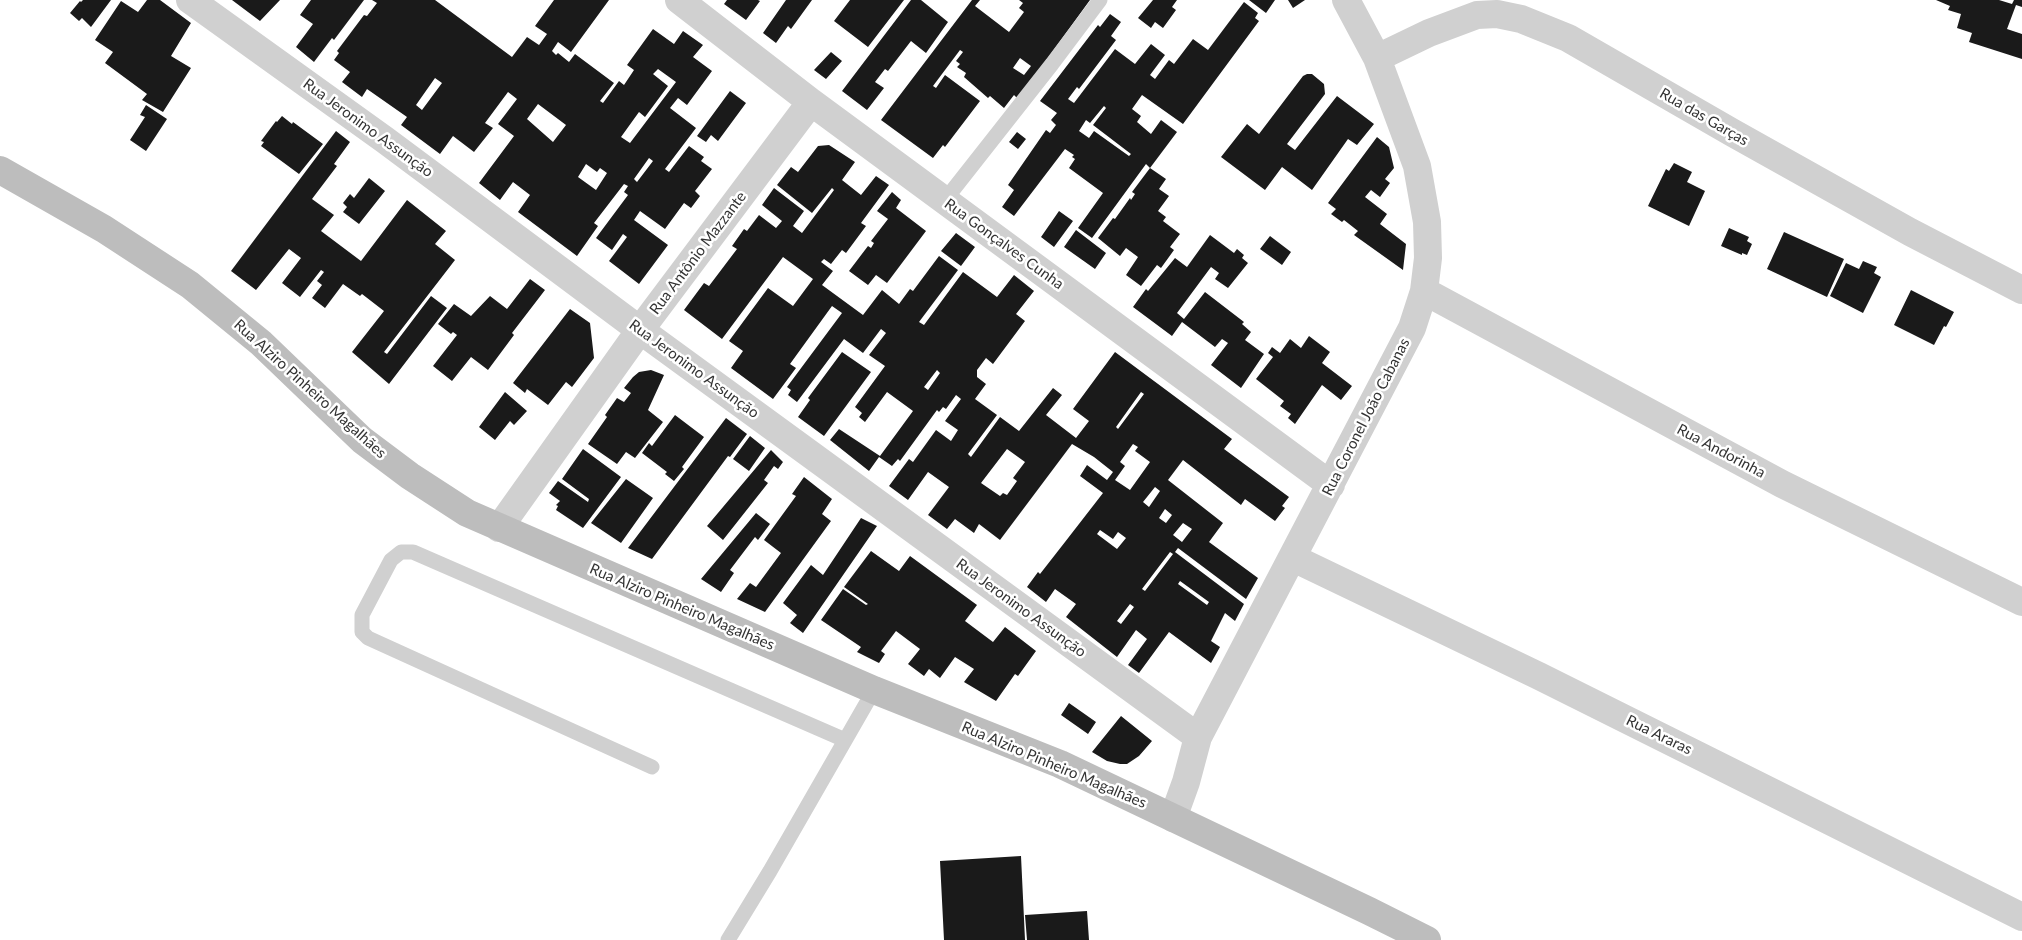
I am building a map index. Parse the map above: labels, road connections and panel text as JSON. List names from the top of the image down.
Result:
{
  "streets": {
    "street": [
      "Rua das Garças",
      "Rua Jeronimo Assunção",
      "Rua Gonçalves Cunha",
      "Rua Antônio Mazzante",
      "Rua Alziro Pinheiro Magalhães",
      "Rua Coronel João Cabanas",
      "Rua Andorinha",
      "Rua Araras"
    ]
  },
  "crossings": [
    ["Rua das Garças", "Rua Coronel João Cabanas"],
    ["Rua Jeronimo Assunção", "Rua Antônio Mazzante"],
    ["Rua Jeronimo Assunção", "Rua Coronel João Cabanas"],
    ["Rua Gonçalves Cunha", "Rua Antônio Mazzante"],
    ["Rua Gonçalves Cunha", "Rua Coronel João Cabanas"],
    ["Rua Antônio Mazzante", "Rua Alziro Pinheiro Magalhães"],
    ["Rua Alziro Pinheiro Magalhães", "Rua Coronel João Cabanas"],
    ["Rua Coronel João Cabanas", "Rua Andorinha"],
    ["Rua Coronel João Cabanas", "Rua Araras"]
  ]
}
